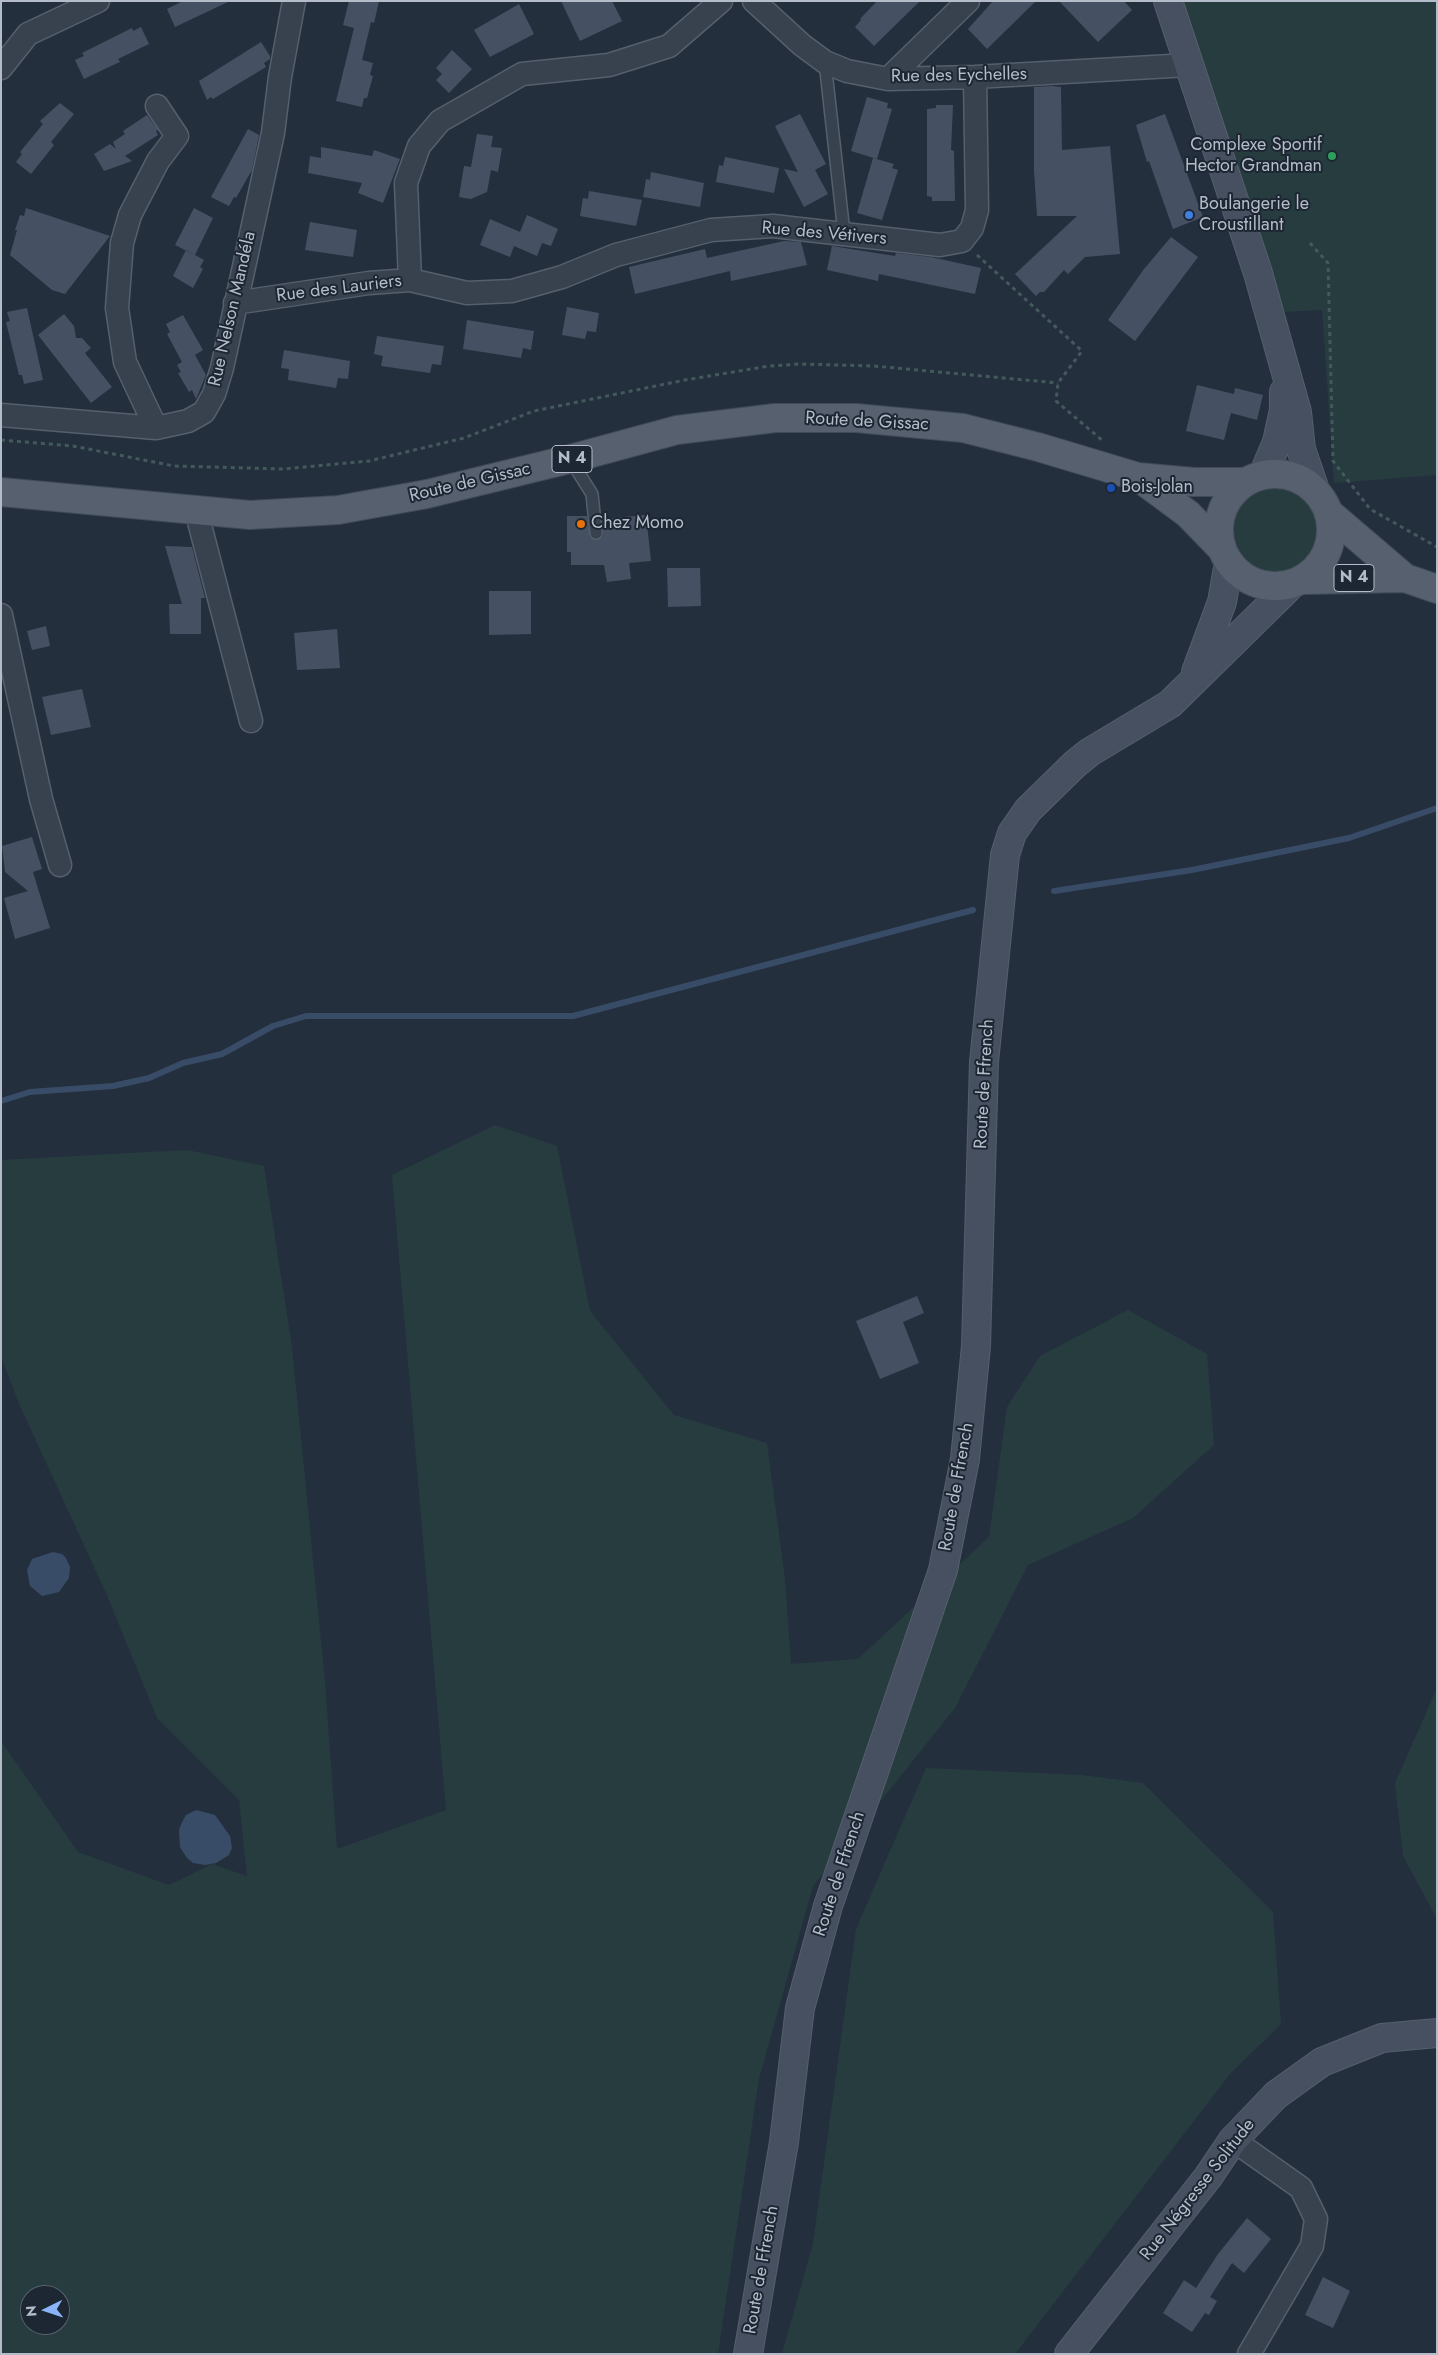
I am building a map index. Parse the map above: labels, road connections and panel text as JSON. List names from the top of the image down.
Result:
{
  "streets": {
    "main road": [
      "Route de Gissac",
      "N 4",
      "Route de Ffrench",
      "Rue Négresse Solitude"
    ],
    "street": [
      "Rue des Eychelles",
      "Rue des Vétivers",
      "Rue des Lauriers",
      "Rue Nelson Mandéla"
    ]
  },
  "crossings": [
    ["Rue des Vétivers", "Rue des Lauriers"],
    ["Rue des Lauriers", "Rue Nelson Mandéla"],
    ["Route de Gissac", "N 4"],
    ["Route de Gissac", "Route de Ffrench"],
    ["N 4", "Route de Ffrench"]
  ],
  "places": [
    "Complexe Sportif Hector Grandman",
    "Boulangerie le Croustillant",
    "Bois-Jolan",
    "Chez Momo"
  ],
  "north": "left"
}
